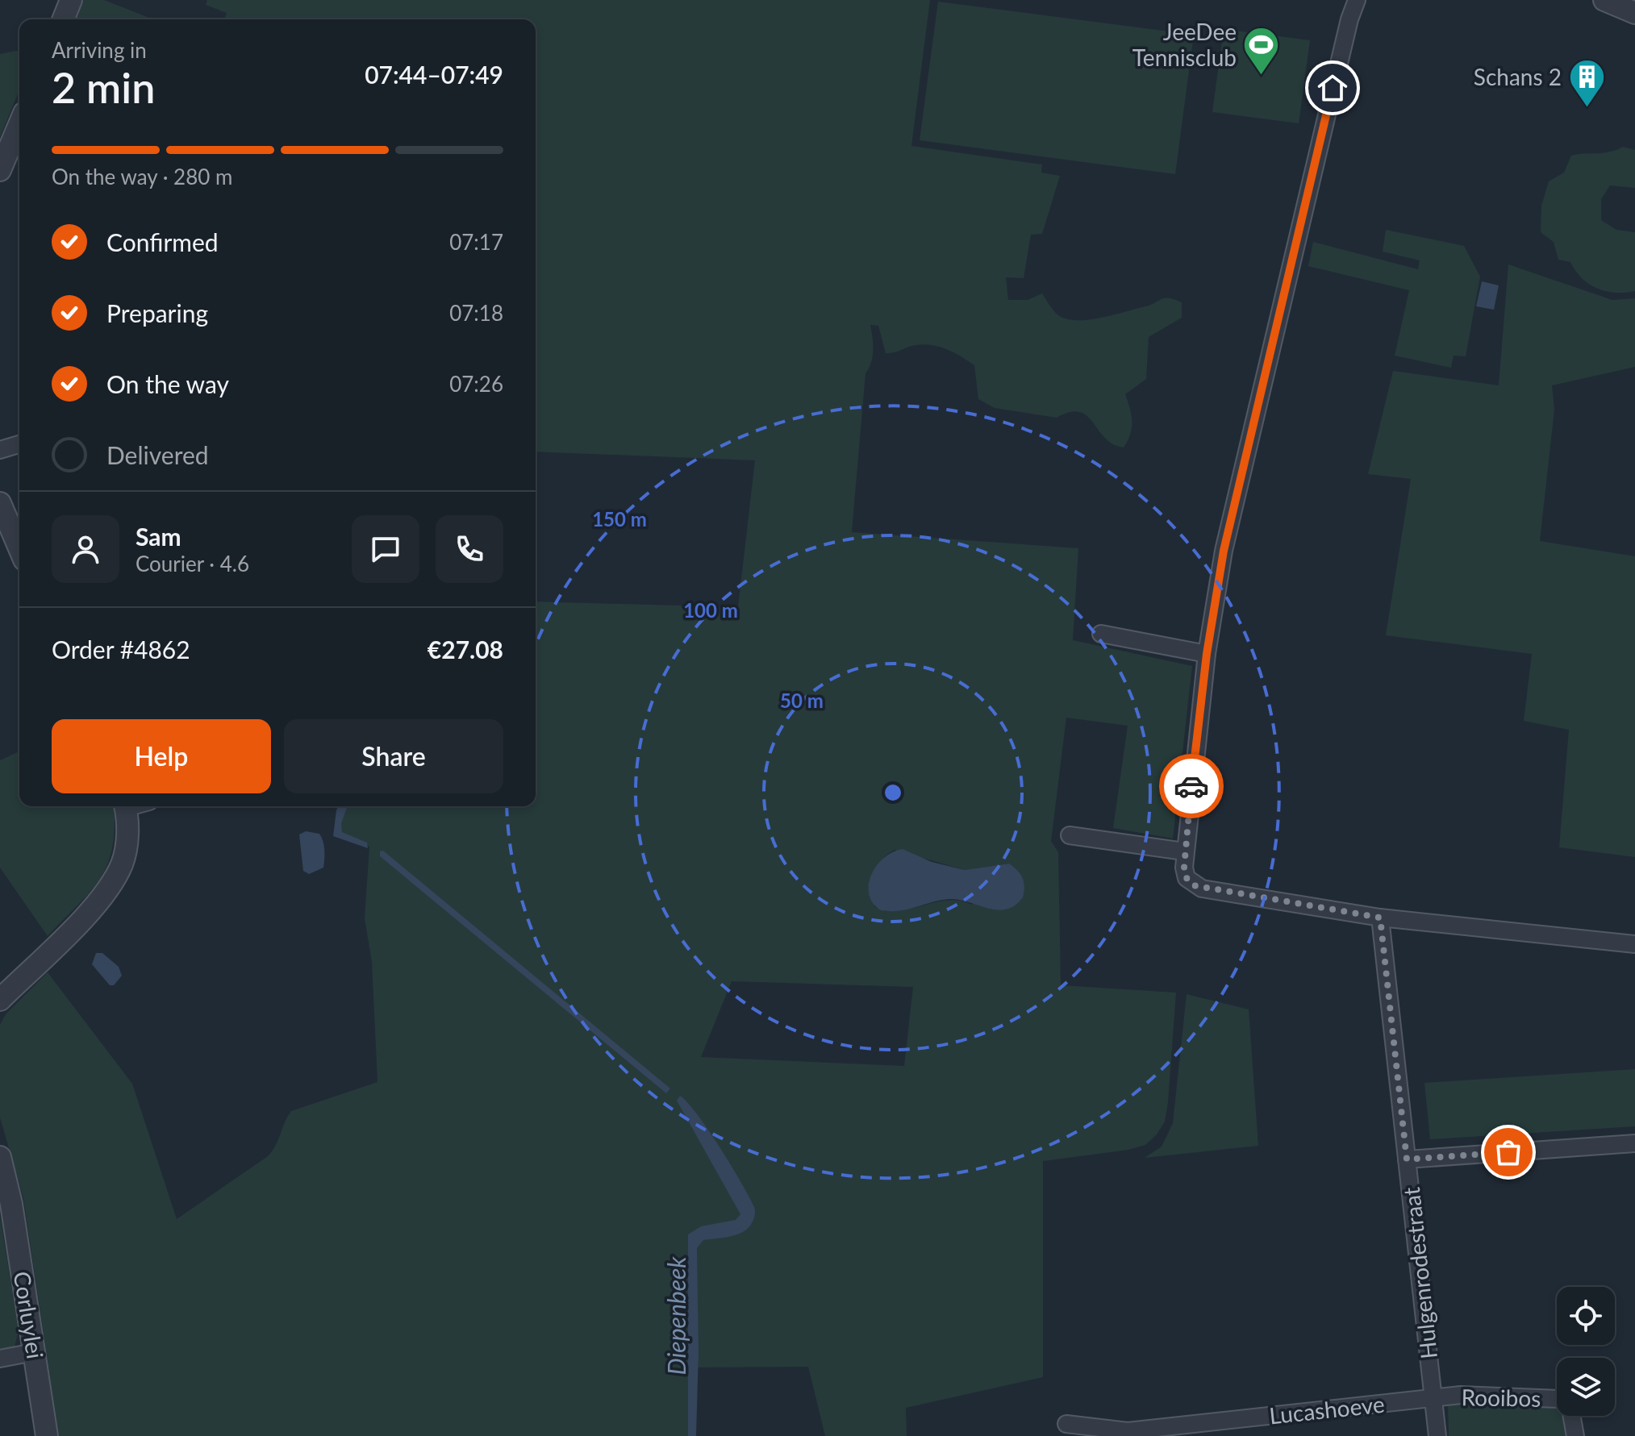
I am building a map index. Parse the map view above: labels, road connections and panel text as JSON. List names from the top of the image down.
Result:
{
  "streets": {
    "street": [
      "Hulgenrodestraat",
      "Corluylei",
      "Rooibos",
      "Lucashoeve"
    ]
  },
  "crossings": [
    ["Hulgenrodestraat", "Rooibos"],
    ["Hulgenrodestraat", "Lucashoeve"],
    ["Rooibos", "Lucashoeve"]
  ],
  "water": ["Diepenbeek"],
  "places": {
    "sports": ["JeeDee Tennisclub"],
    "building": ["Schans 2"]
  },
  "page": {
    "heading": ["2 min", "Arriving in", "07:44–07:49"],
    "panel": [
      "Sam",
      "Courier · 4.6",
      "Order #4862",
      "€27.08"
    ],
    "bar": "On the way · 280 m",
    "list": [
      ["Confirmed", "07:17"],
      ["Preparing", "07:18"],
      ["On the way", "07:26"],
      "Delivered"
    ],
    "buttons": ["Help", "Share"]
  },
  "rings": ["150 m", "100 m", "50 m"]
}
